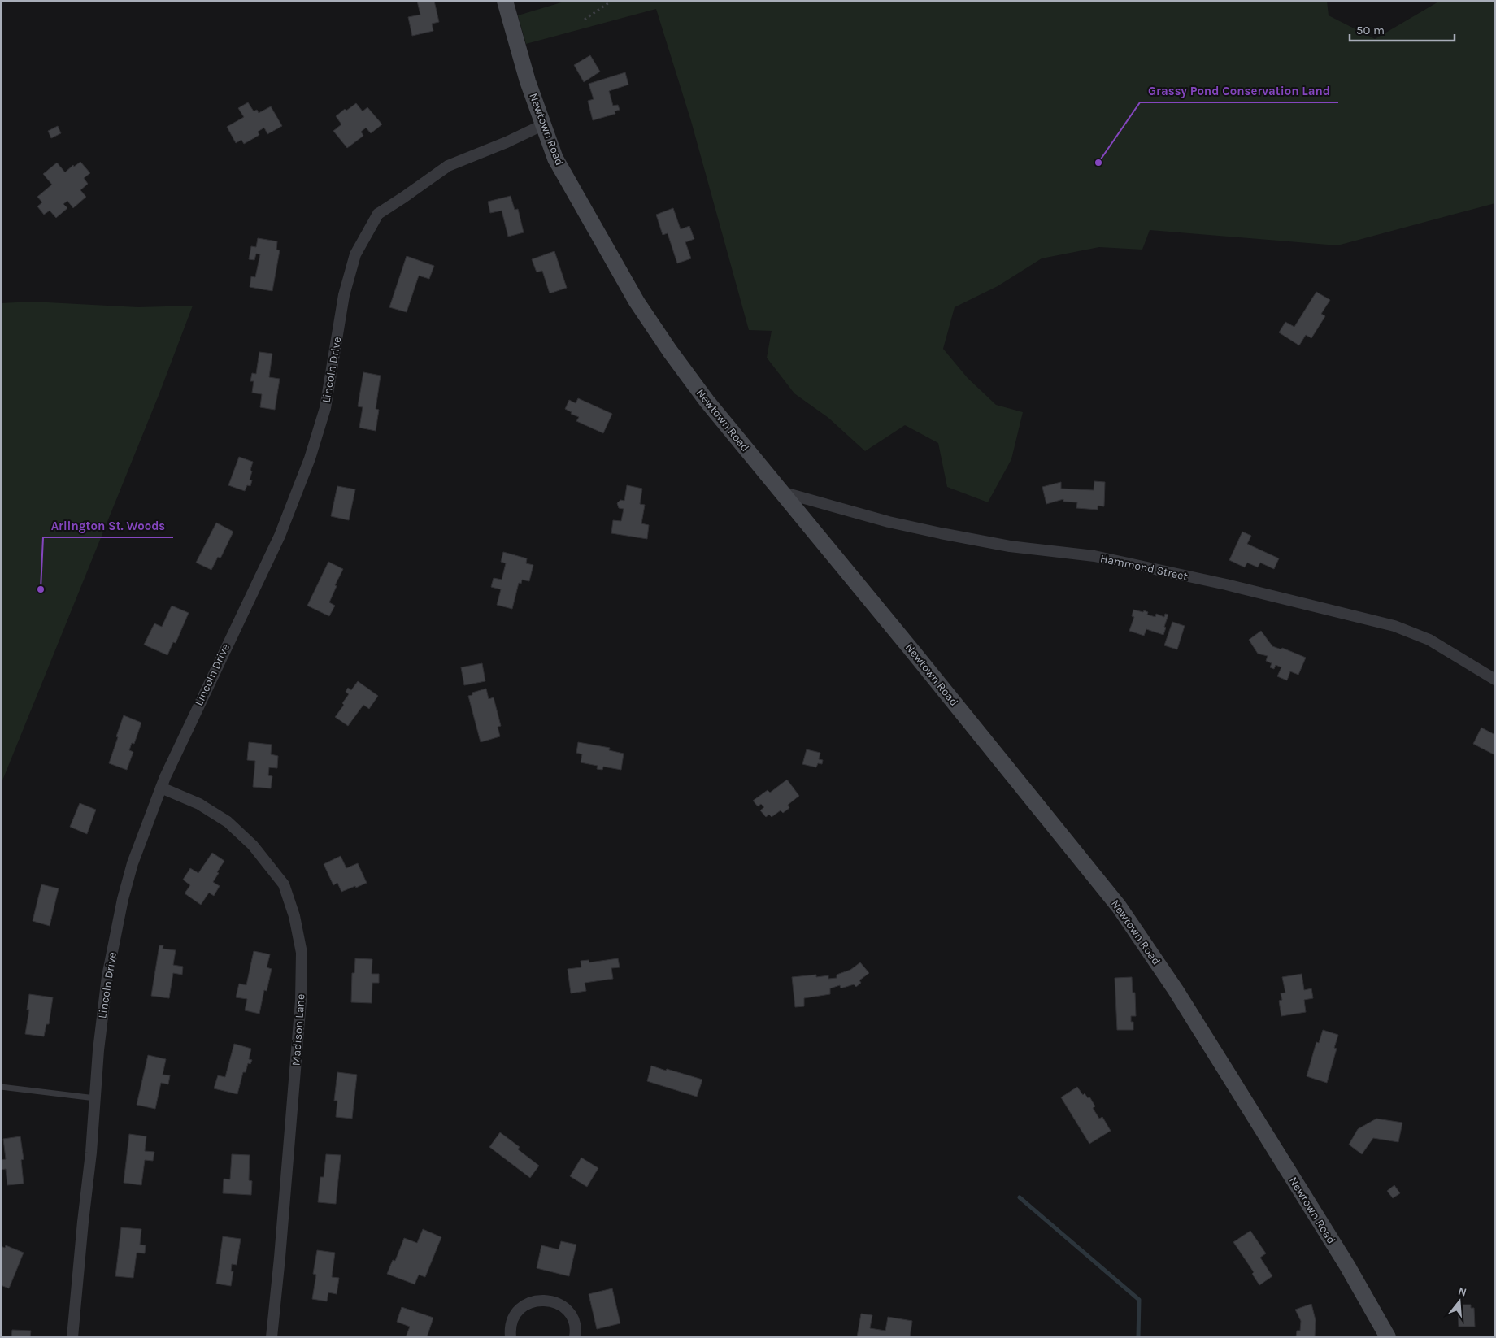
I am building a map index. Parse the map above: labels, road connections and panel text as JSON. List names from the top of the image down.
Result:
{
  "streets": {
    "street": [
      "Newtown Road",
      "Lincoln Drive",
      "Hammond Street",
      "Madison Lane"
    ]
  },
  "crossings": [
    ["Newtown Road", "Lincoln Drive"],
    ["Newtown Road", "Hammond Street"],
    ["Lincoln Drive", "Madison Lane"]
  ],
  "places": ["Grassy Pond Conservation Land", "Arlington St. Woods"],
  "scale_bar": "50 m",
  "north": "top"
}
